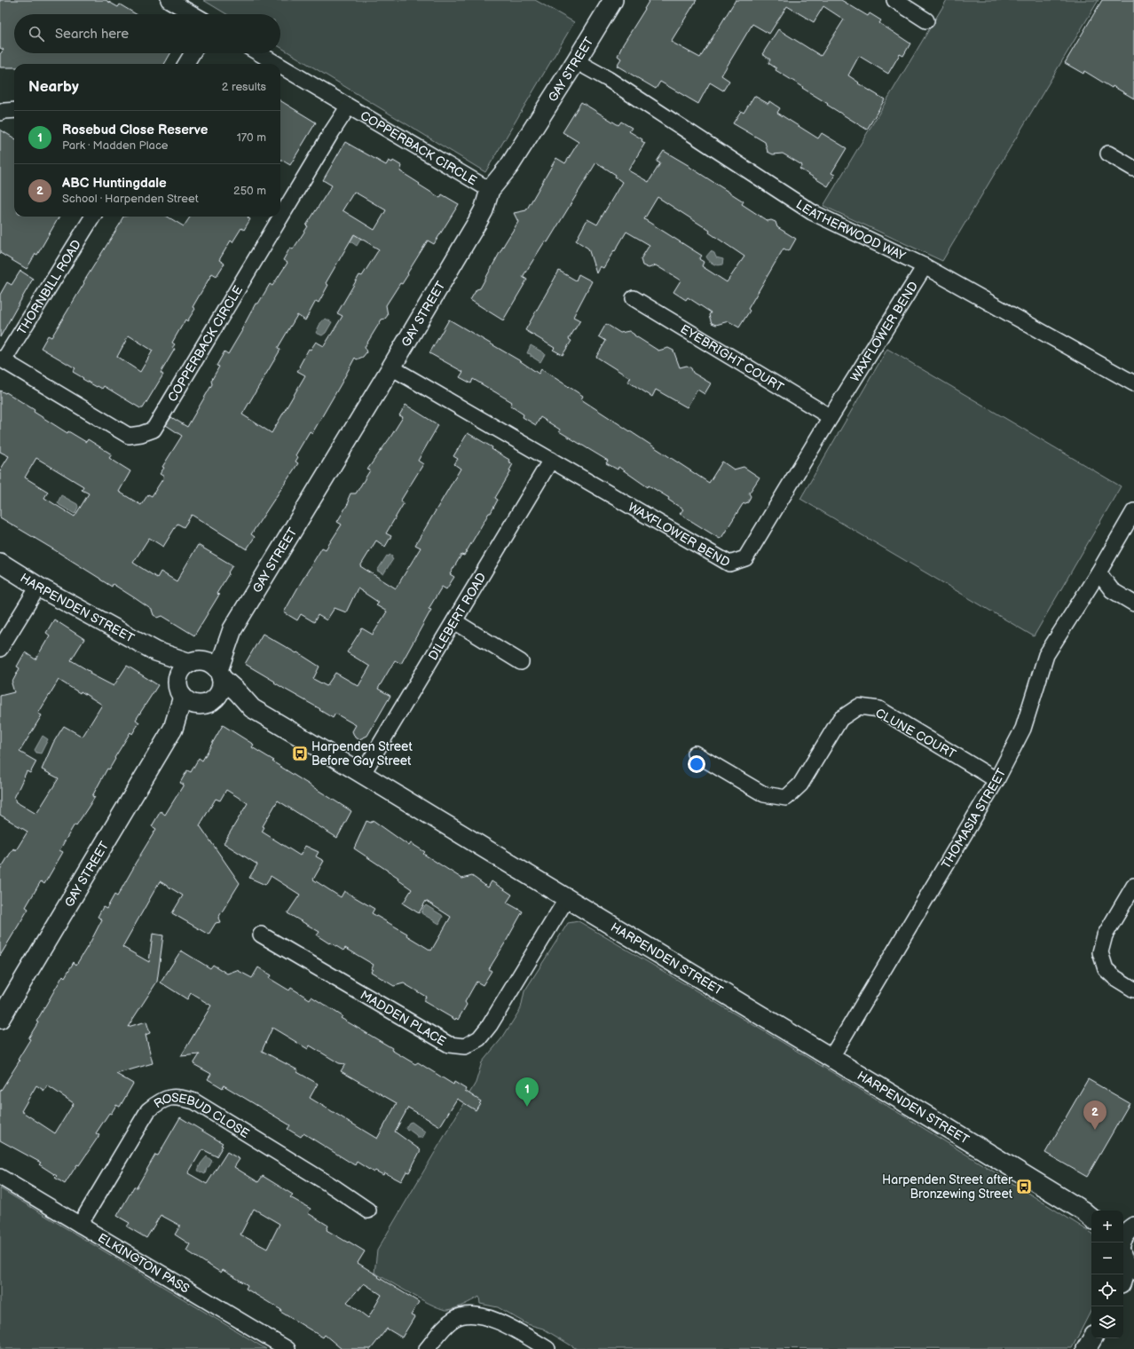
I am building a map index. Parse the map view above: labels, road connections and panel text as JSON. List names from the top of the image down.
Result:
{
  "streets": {
    "street": [
      "GAY STREET",
      "COPPERBACK CIRCLE",
      "LEATHERWOOD WAY",
      "THORNBILL ROAD",
      "WAXFLOWER BEND",
      "EYEBRIGHT COURT",
      "HARPENDEN STREET",
      "DILEBERT ROAD",
      "CLUNE COURT",
      "THOMASIA STREET",
      "MADDEN PLACE",
      "ROSEBUD CLOSE",
      "ELKINGTON PASS"
    ]
  },
  "crossings": [
    ["GAY STREET", "COPPERBACK CIRCLE"],
    ["GAY STREET", "LEATHERWOOD WAY"],
    ["GAY STREET", "WAXFLOWER BEND"],
    ["GAY STREET", "HARPENDEN STREET"],
    ["COPPERBACK CIRCLE", "THORNBILL ROAD"],
    ["LEATHERWOOD WAY", "WAXFLOWER BEND"],
    ["WAXFLOWER BEND", "EYEBRIGHT COURT"],
    ["WAXFLOWER BEND", "DILEBERT ROAD"],
    ["HARPENDEN STREET", "DILEBERT ROAD"],
    ["HARPENDEN STREET", "THOMASIA STREET"],
    ["HARPENDEN STREET", "MADDEN PLACE"],
    ["CLUNE COURT", "THOMASIA STREET"],
    ["ROSEBUD CLOSE", "ELKINGTON PASS"]
  ],
  "places": {
    "bus stop": ["Harpenden Street Before Gay Street", "Harpenden Street after Bronzewing Street"]
  },
  "page": {
    "search": "Search here",
    "heading": ["Nearby", "2 results"],
    "list": [
      {
        "mark": "1",
        "name": "Rosebud Close Reserve",
        "note": "Park · Madden Place",
        "value": "170 m"
      },
      {
        "mark": "2",
        "name": "ABC Huntingdale",
        "note": "School · Harpenden Street",
        "value": "250 m"
      }
    ],
    "pins": ["1", "2"],
    "map_buttons": ["+", "−"]
  }
}
